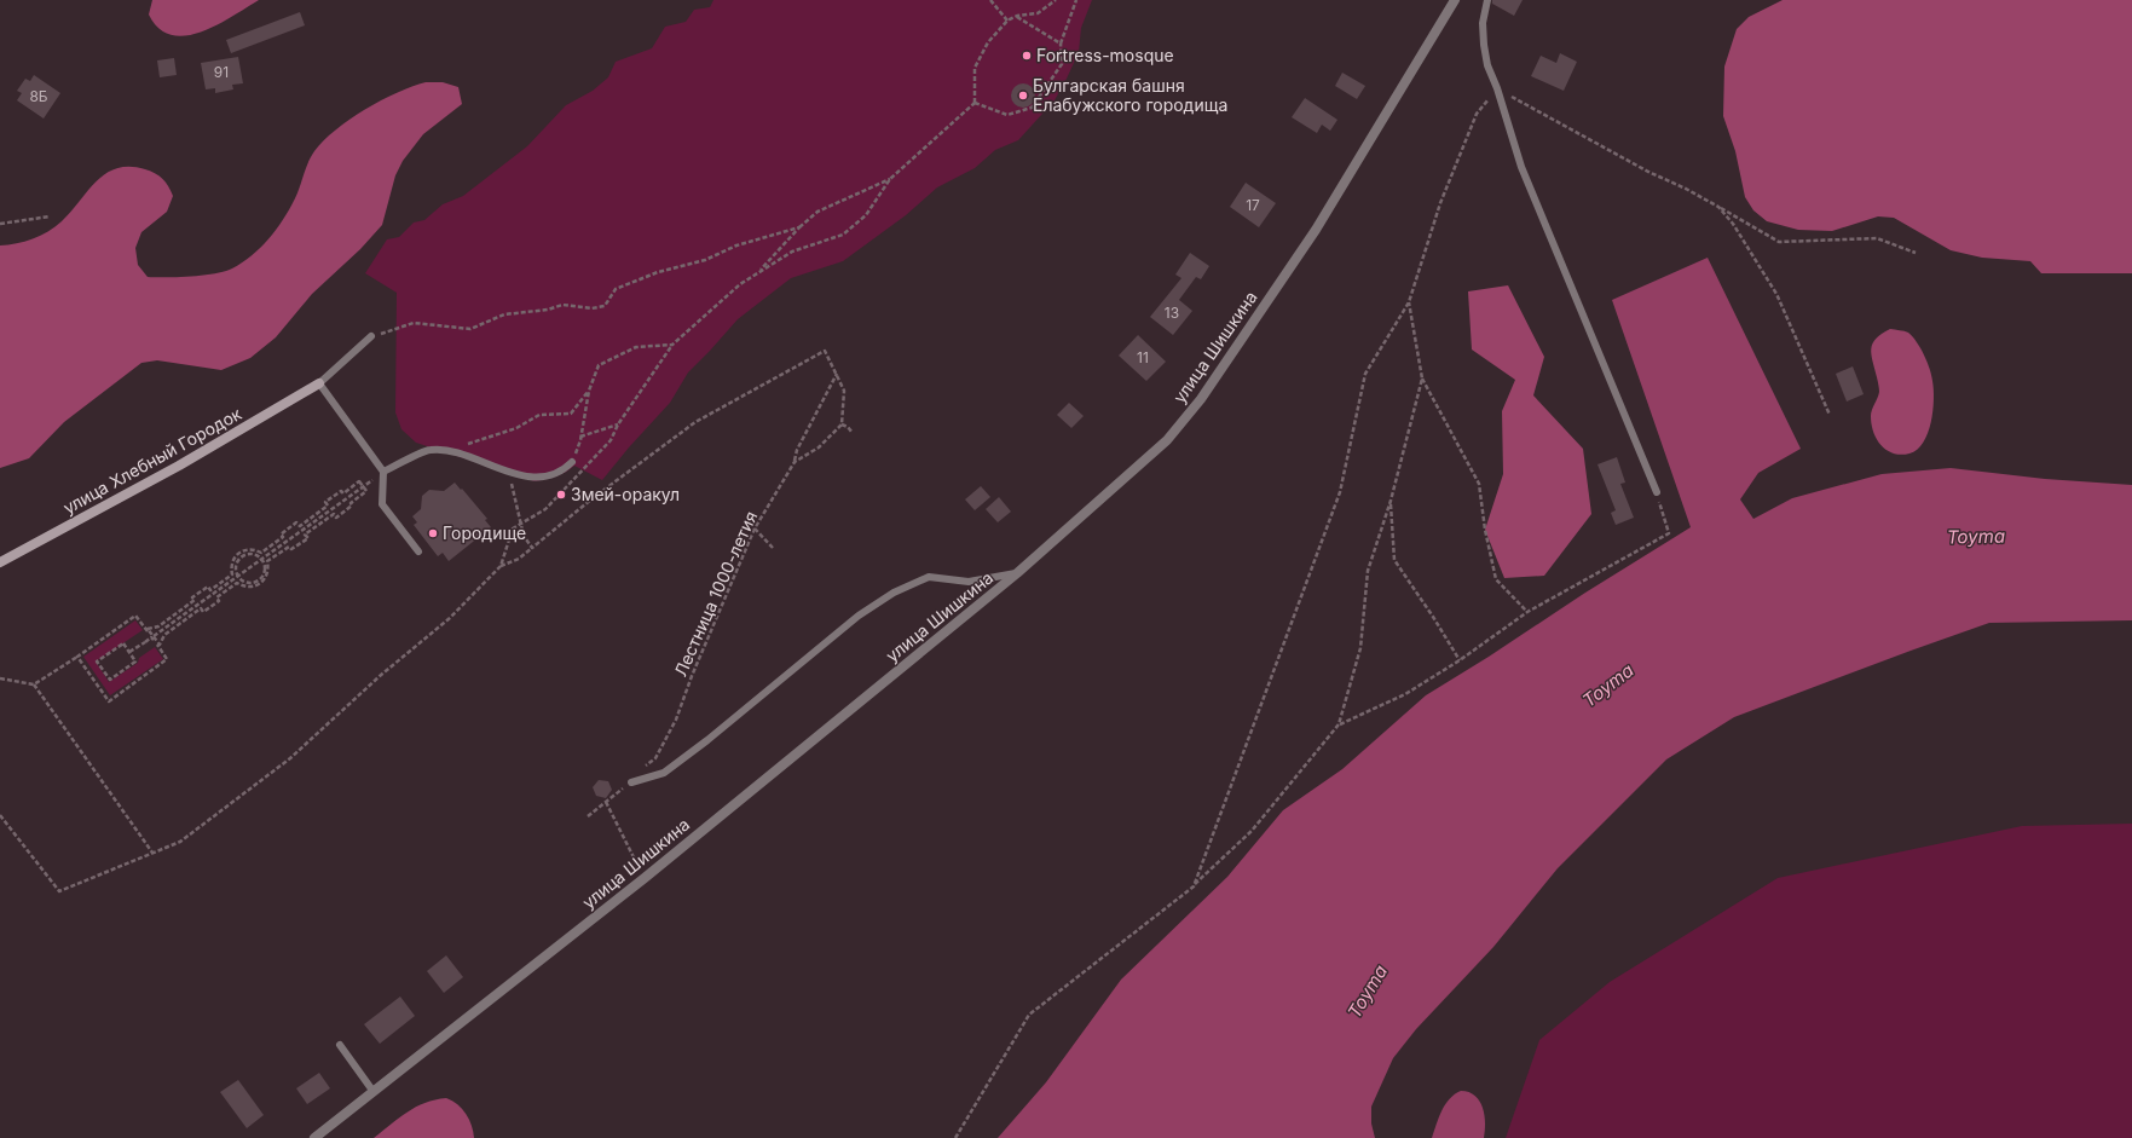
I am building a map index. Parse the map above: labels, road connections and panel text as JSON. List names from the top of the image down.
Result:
{
  "streets": {
    "street": ["улица Шишкина", "улица Хлебный Городок"],
    "path": ["Лестница 1000-летия"]
  },
  "water": ["Toyma"],
  "places": [
    "Fortress-mosque",
    "Булгарская башня Елабужского городища",
    "Змей-оракул",
    "Городище"
  ],
  "house_numbers": [
    "91",
    "8Б",
    "17",
    "13",
    "11"
  ]
}
